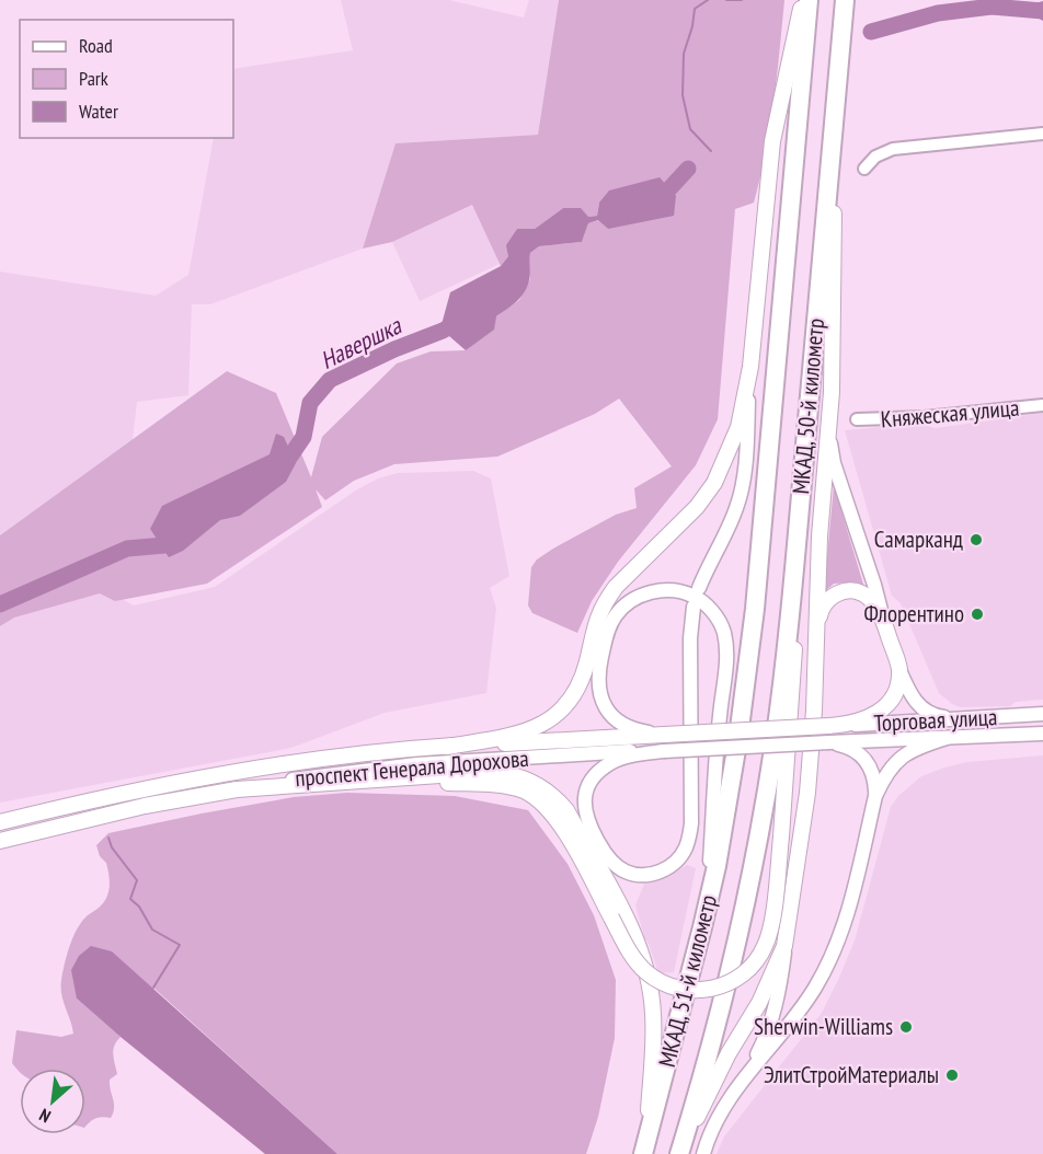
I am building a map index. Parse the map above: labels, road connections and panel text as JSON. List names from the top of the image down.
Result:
{
  "streets": {
    "highway": ["МКАД, 50-й километр", "МКАД, 51-й километр"],
    "main road": ["Торговая улица", "проспект Генерала Дорохова"],
    "street": ["Княжеская улица"]
  },
  "crossings": [
    ["МКАД, 50-й километр", "МКАД, 51-й километр"],
    ["Торговая улица", "проспект Генерала Дорохова"]
  ],
  "water": ["Навершка"],
  "places": [
    "Самарканд",
    "Флорентино",
    "Sherwin-Williams",
    "ЭлитСтройМатериалы"
  ],
  "legend": ["Road", "Park", "Water"],
  "north": "bottom left"
}
